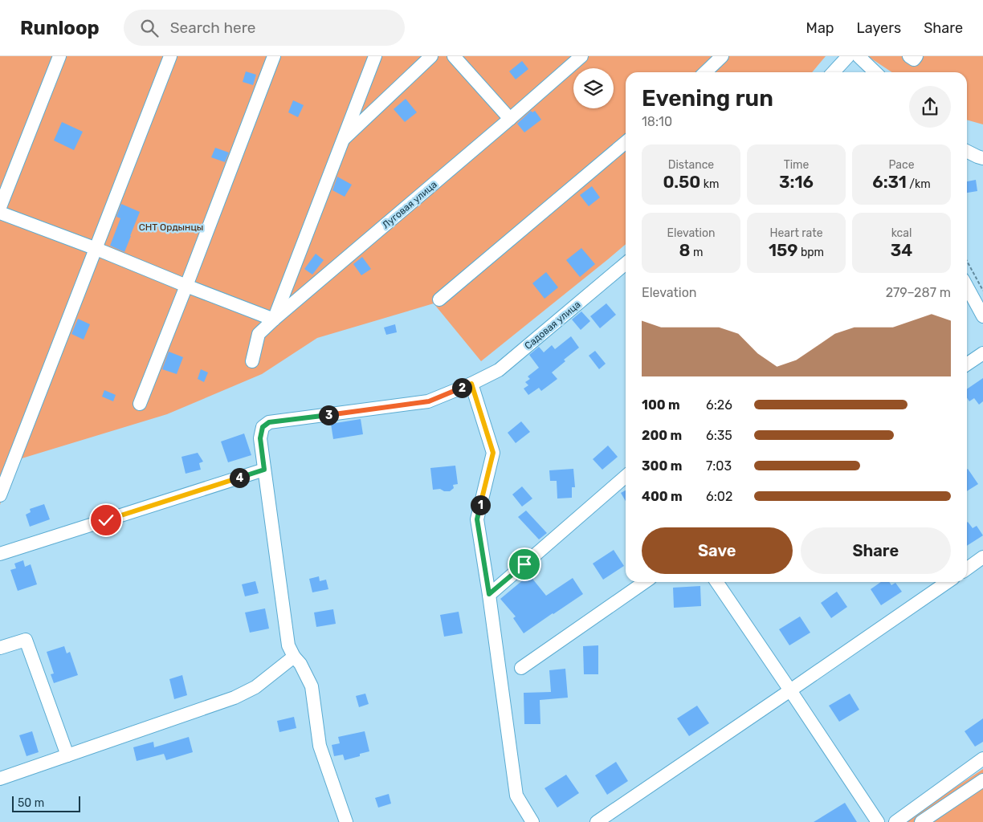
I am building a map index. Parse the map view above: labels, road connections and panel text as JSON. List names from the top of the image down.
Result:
{
  "streets": {
    "street": ["Луговая улица", "Садовая улица"]
  },
  "parks": ["СНТ Ордынцы"],
  "scale_bar": "50 m",
  "page": {
    "header": "Runloop",
    "search": "Search here",
    "nav": ["Map", "Layers", "Share"],
    "heading": ["Evening run", "18:10"],
    "stats": [
      ["Distance", "0.50 km"],
      ["Time", "3:16"],
      ["Pace", "6:31 /km"],
      ["Elevation", "8 m"],
      ["Heart rate", "159 bpm"],
      ["kcal", "34"]
    ],
    "chart": ["Elevation", "279–287 m"],
    "pins": [
      "2",
      "3",
      "4",
      "1"
    ],
    "list": [
      {
        "name": "100 m",
        "note": "6:26"
      },
      {
        "name": "200 m",
        "note": "6:35"
      },
      {
        "name": "300 m",
        "note": "7:03"
      },
      {
        "name": "400 m",
        "note": "6:02"
      }
    ],
    "buttons": ["Save", "Share"],
    "scale": "50 m"
  }
}
